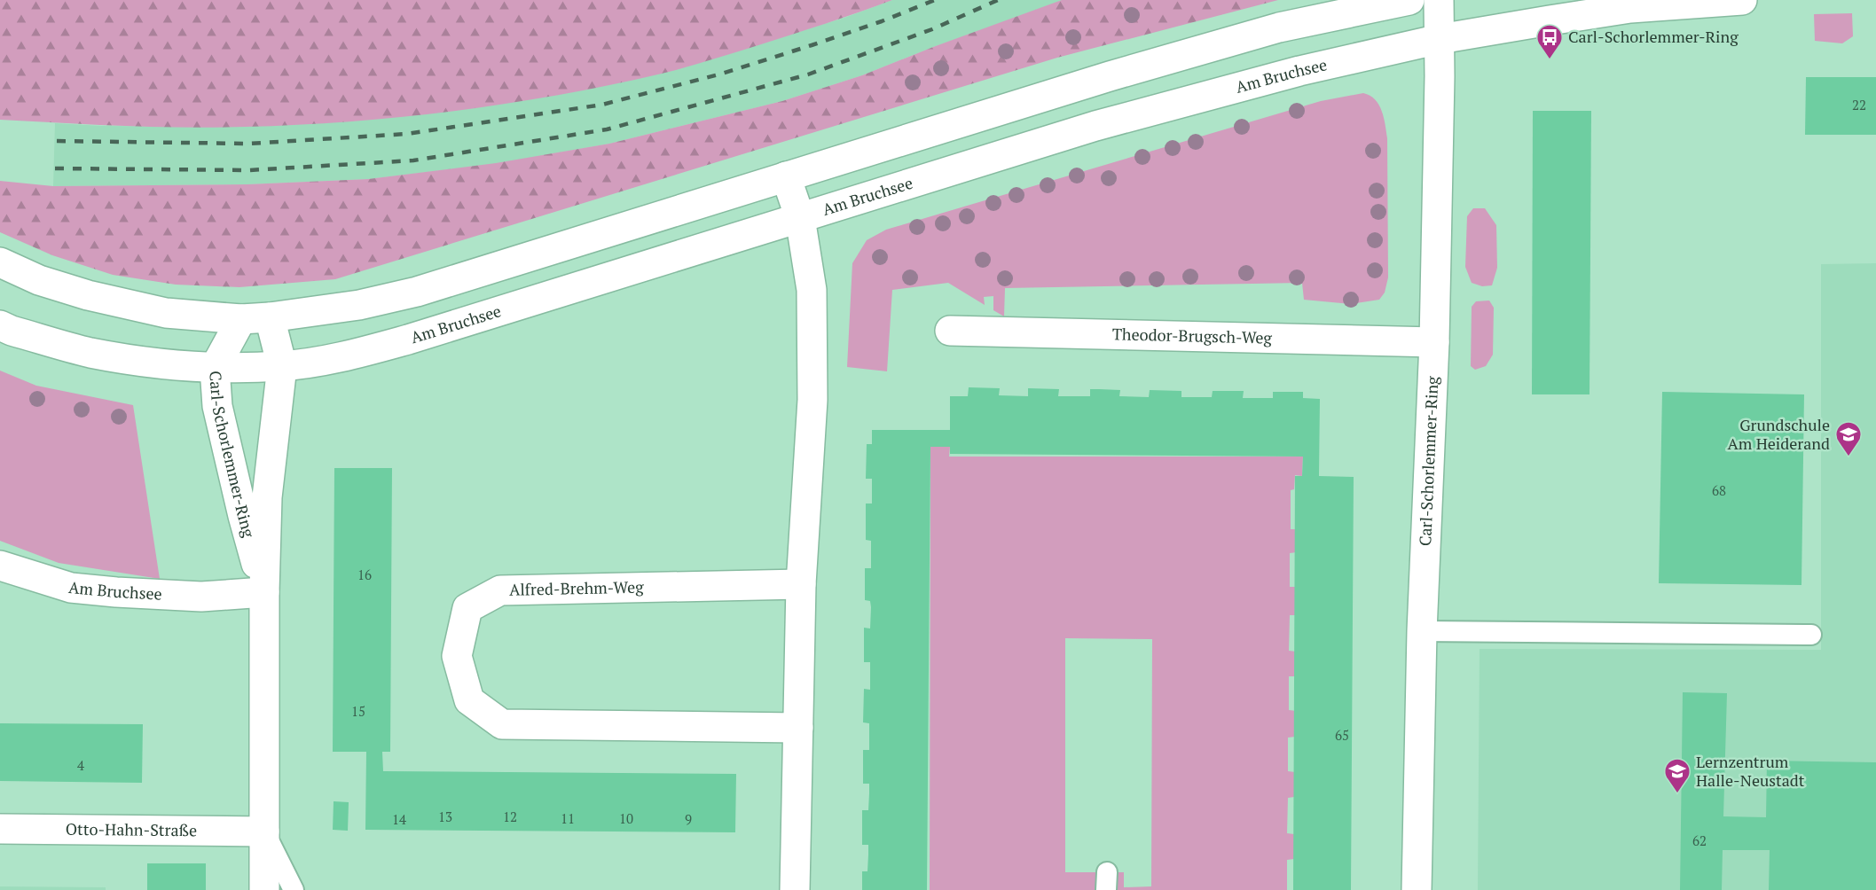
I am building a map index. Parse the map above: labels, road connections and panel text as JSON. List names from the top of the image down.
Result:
{
  "streets": {
    "street": [
      "Am Bruchsee",
      "Theodor-Brugsch-Weg",
      "Carl-Schorlemmer-Ring",
      "Alfred-Brehm-Weg",
      "Otto-Hahn-Straße"
    ]
  },
  "crossings": [
    ["Am Bruchsee", "Carl-Schorlemmer-Ring"],
    ["Theodor-Brugsch-Weg", "Carl-Schorlemmer-Ring"],
    ["Carl-Schorlemmer-Ring", "Otto-Hahn-Straße"]
  ],
  "places": {
    "bus stop": ["Carl-Schorlemmer-Ring"],
    "school or university": ["Grundschule Am Heiderand", "Lernzentrum Halle-Neustadt"]
  },
  "house_numbers": [
    "22",
    "68",
    "16",
    "15",
    "65",
    "4",
    "13",
    "12",
    "11",
    "10",
    "14",
    "9",
    "62"
  ]
}
